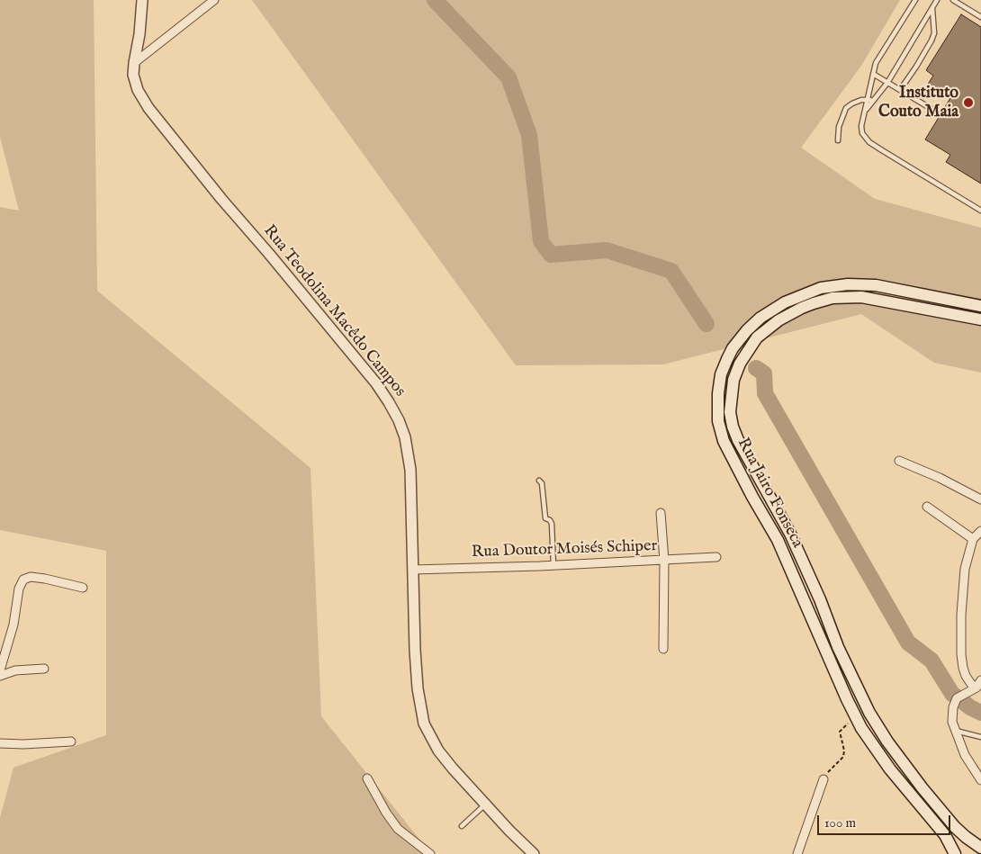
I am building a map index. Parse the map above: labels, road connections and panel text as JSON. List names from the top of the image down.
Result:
{
  "streets": {
    "main road": ["Rua Jairo Fonseca"],
    "street": ["Rua Teodolina Macêdo Campos", "Rua Doutor Moisés Schiper"]
  },
  "crossings": [
    ["Rua Teodolina Macêdo Campos", "Rua Doutor Moisés Schiper"]
  ],
  "places": ["Instituto Couto Maia"],
  "scale_bar": "100 m"
}
